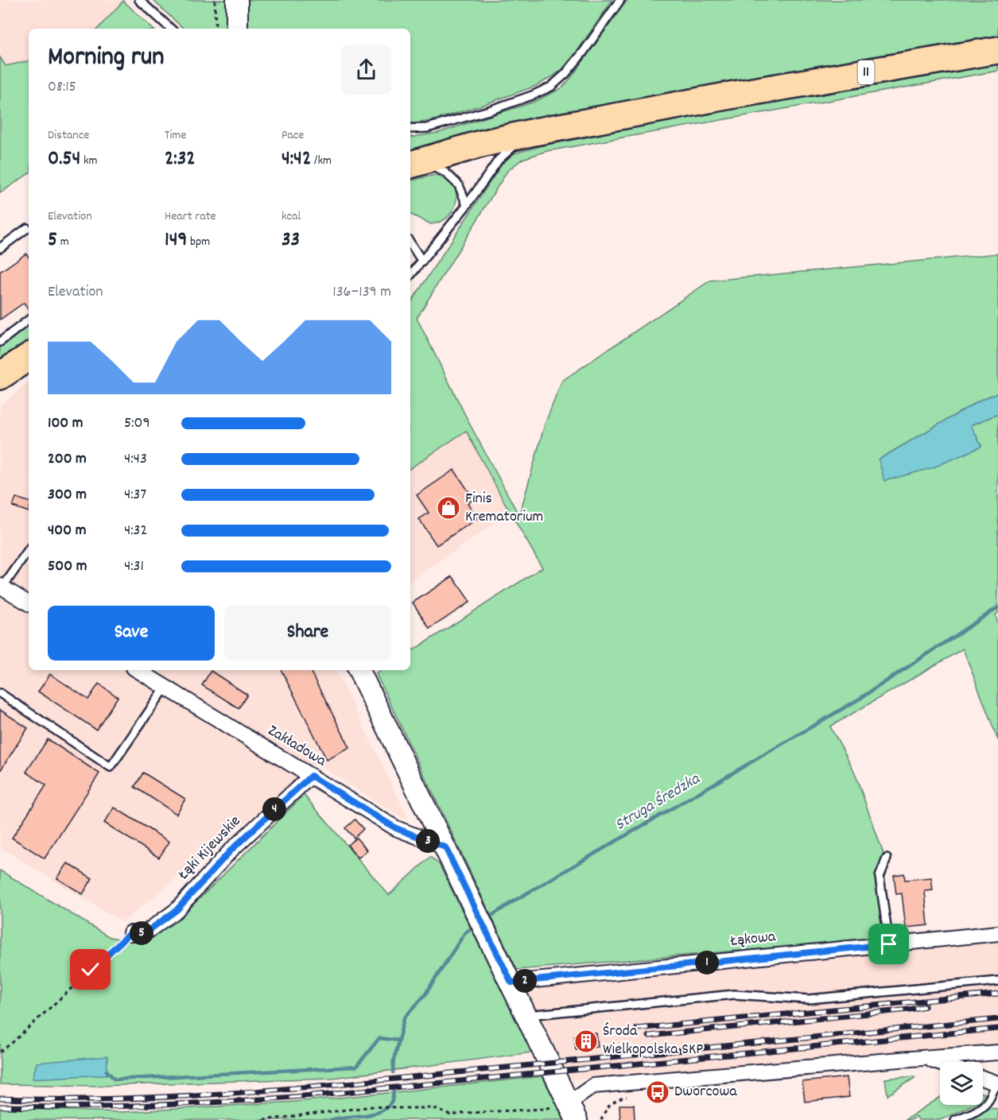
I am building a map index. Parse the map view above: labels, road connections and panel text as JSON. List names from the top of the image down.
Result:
{
  "streets": {
    "highway": ["11"],
    "street": ["Zakładowa", "Łąki Kijewskie", "Łąkowa"]
  },
  "crossings": [
    ["Zakładowa", "Łąki Kijewskie"]
  ],
  "water": ["Struga Średzka"],
  "places": {
    "shop": ["Finis Krematorium"],
    "building": ["Środa Wielkopolska SKP"],
    "bus stop": ["Dworcowa"]
  },
  "page": {
    "heading": ["Morning run", "08:15"],
    "stats": [
      ["Distance", "0.54 km"],
      ["Time", "2:32"],
      ["Pace", "4:42 /km"],
      ["Elevation", "5 m"],
      ["Heart rate", "149 bpm"],
      ["kcal", "33"]
    ],
    "chart": ["Elevation", "136–139 m"],
    "list": [
      {
        "name": "100 m",
        "note": "5:09"
      },
      {
        "name": "200 m",
        "note": "4:43"
      },
      {
        "name": "300 m",
        "note": "4:37"
      },
      {
        "name": "400 m",
        "note": "4:32"
      },
      {
        "name": "500 m",
        "note": "4:31"
      }
    ],
    "buttons": ["Save", "Share"],
    "pins": [
      "4",
      "3",
      "5",
      "1",
      "2"
    ]
  }
}
